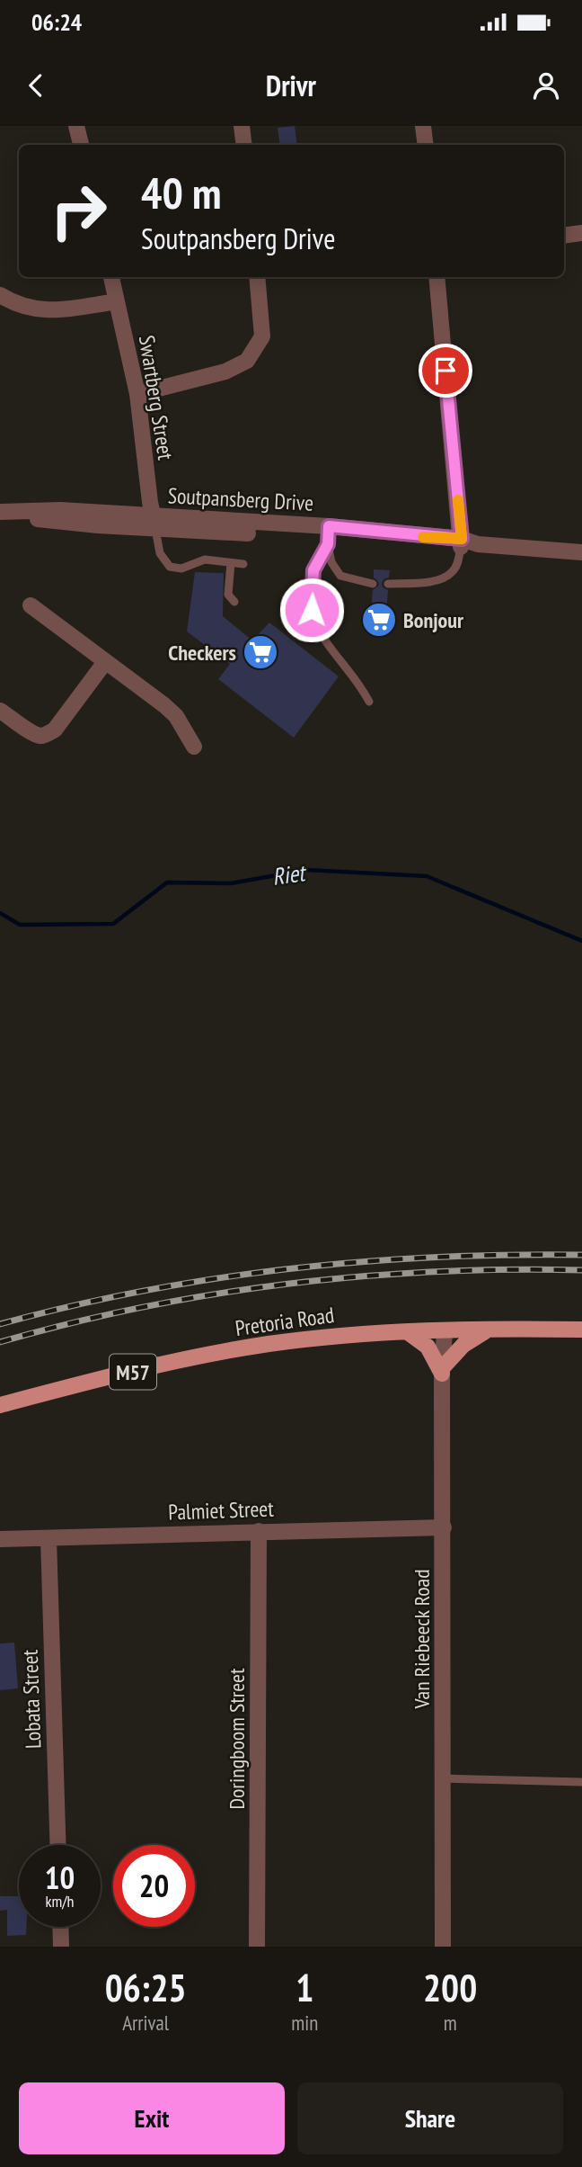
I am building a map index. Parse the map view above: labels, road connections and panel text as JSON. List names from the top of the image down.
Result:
{
  "streets": {
    "main road": ["Pretoria Road", "M57"],
    "street": [
      "Swartberg Street",
      "Soutpansberg Drive",
      "Palmiet Street",
      "Van Riebeeck Road",
      "Lobata Street",
      "Doringboom Street"
    ]
  },
  "crossings": [
    ["Swartberg Street", "Soutpansberg Drive"],
    ["Pretoria Road", "Van Riebeeck Road"],
    ["Palmiet Street", "Van Riebeeck Road"],
    ["Palmiet Street", "Lobata Street"],
    ["Palmiet Street", "Doringboom Street"]
  ],
  "water": ["Riet"],
  "places": {
    "supermarket": ["Bonjour", "Checkers"]
  },
  "page": {
    "status": "06:24",
    "header": "Drivr",
    "turn": ["40 m", "Soutpansberg Drive"],
    "speed": "10 km/h",
    "limit": "20",
    "eta": [
      "06:25",
      "Arrival",
      "1",
      "min",
      "200",
      "m"
    ],
    "buttons": ["Exit", "Share"]
  }
}
